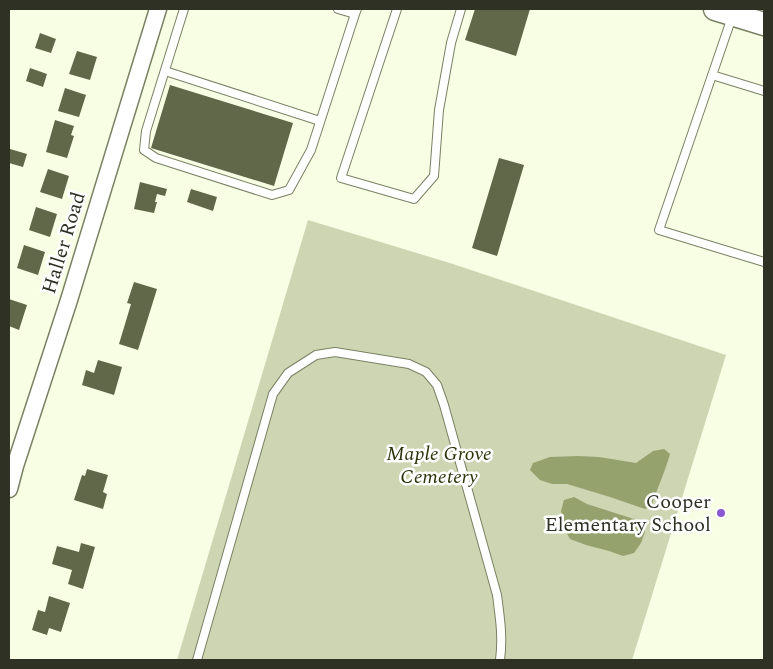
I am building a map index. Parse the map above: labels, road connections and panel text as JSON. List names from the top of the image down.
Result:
{
  "streets": {
    "street": ["Haller Road"]
  },
  "parks": ["Maple Grove Cemetery"],
  "places": ["Cooper Elementary School"]
}
